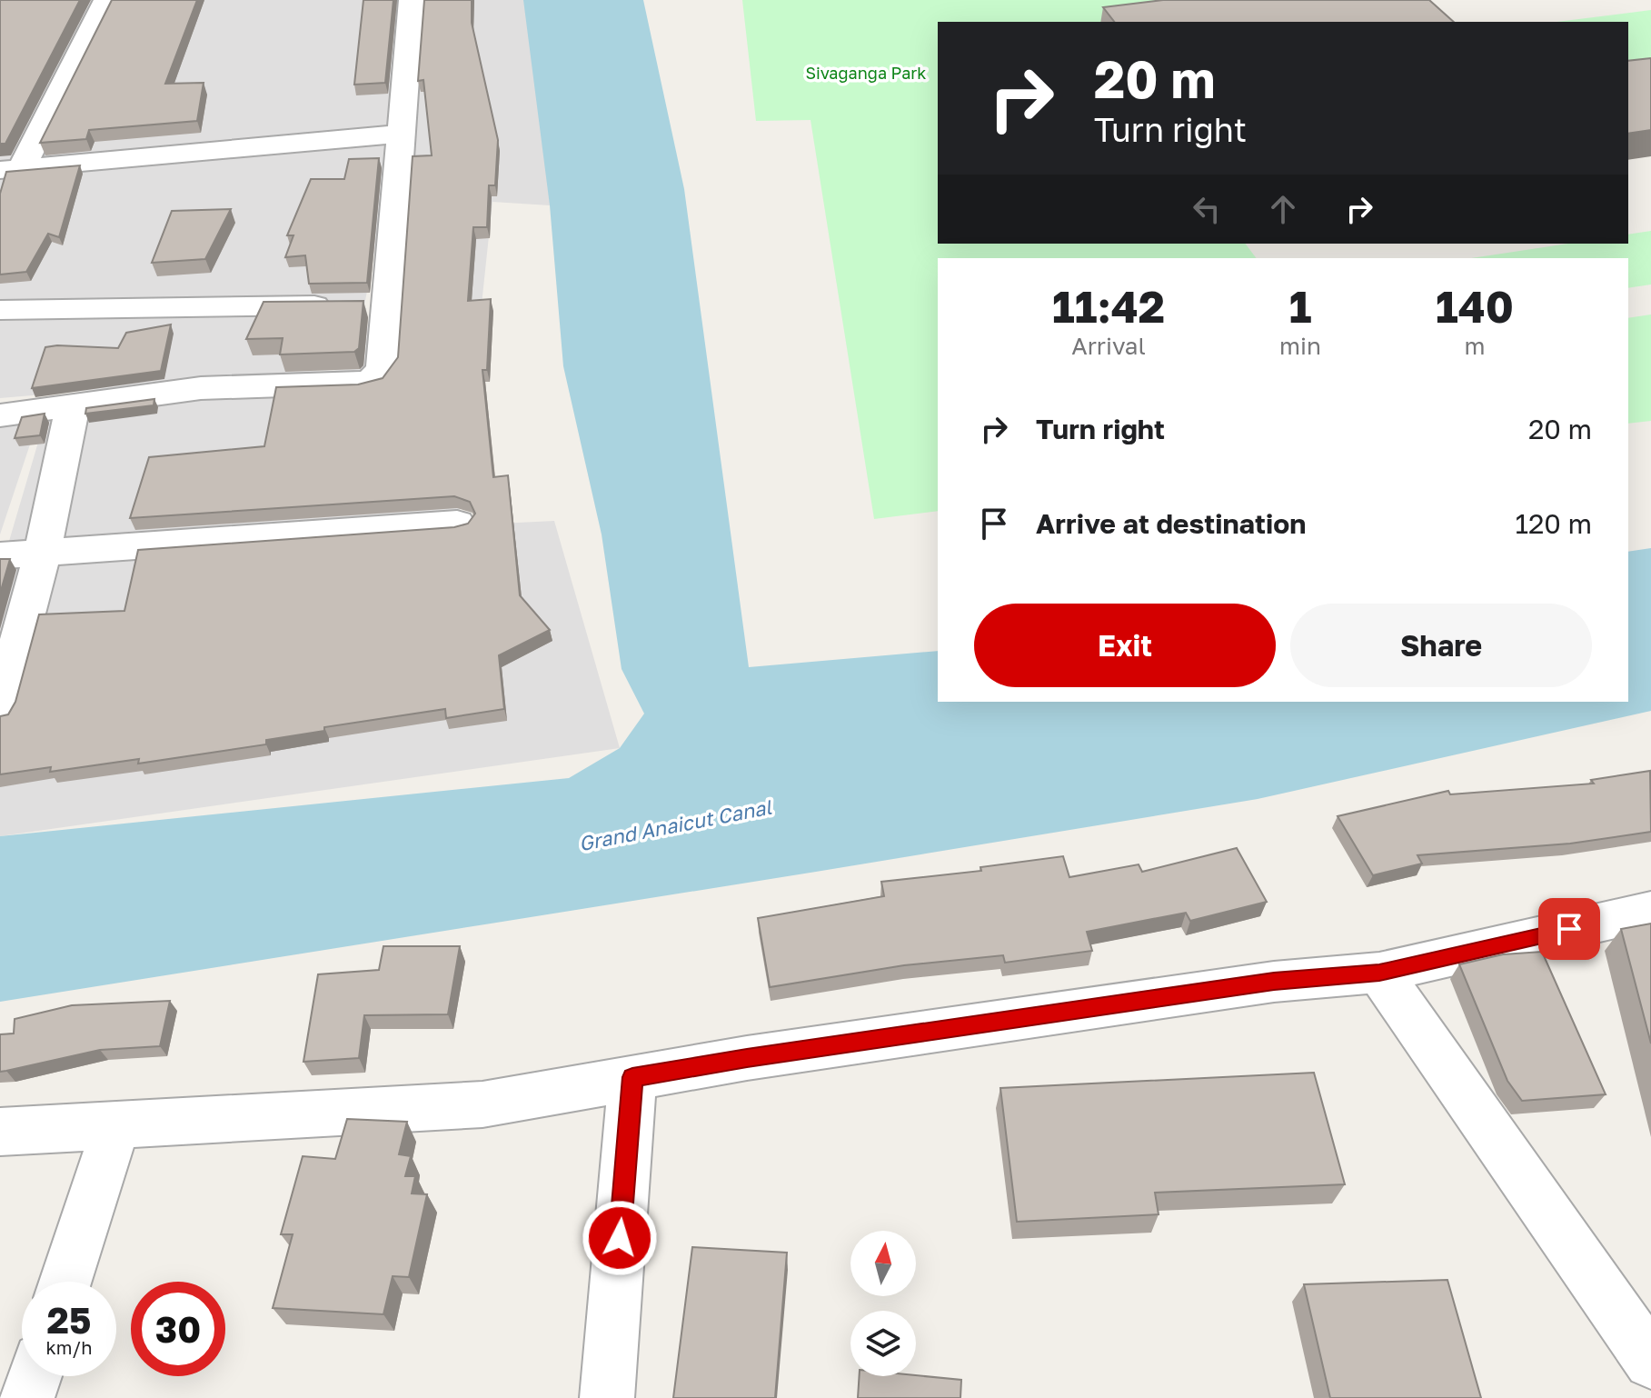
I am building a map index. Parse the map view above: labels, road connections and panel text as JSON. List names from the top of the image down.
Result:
{
  "water": ["Grand Anaicut Canal"],
  "parks": ["Sivaganga Park"],
  "north": "top",
  "page": {
    "turn": ["20 m", "Turn right"],
    "eta": [
      "11:42",
      "Arrival",
      "1",
      "min",
      "140",
      "m"
    ],
    "list": [
      {
        "name": "Turn right",
        "value": "20 m"
      },
      {
        "name": "Arrive at destination",
        "value": "120 m"
      }
    ],
    "buttons": ["Exit", "Share"],
    "speed": "25 km/h",
    "limit": "30"
  }
}
